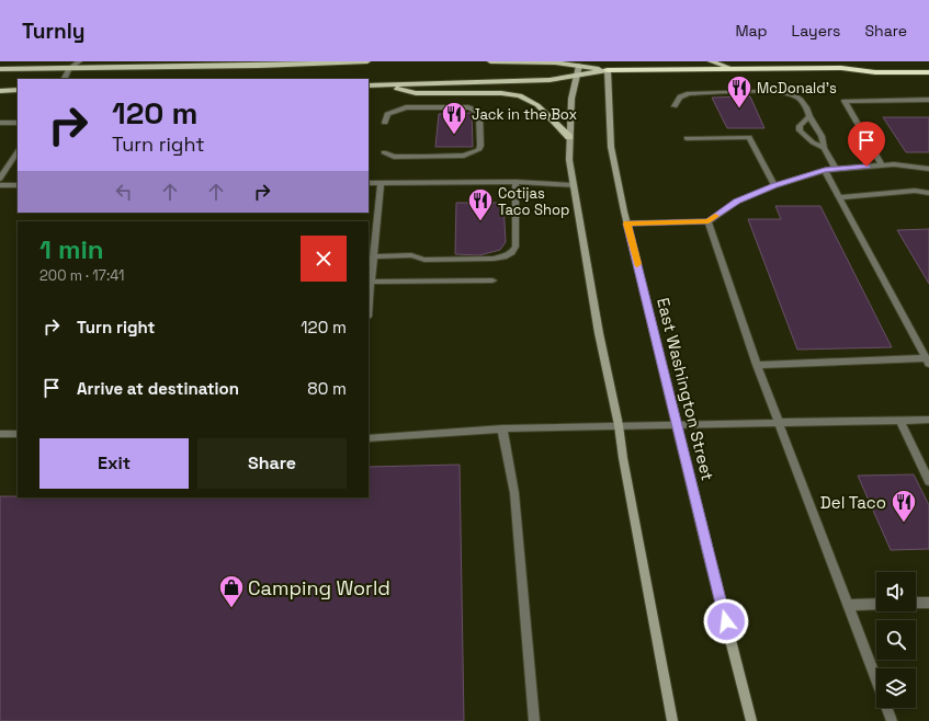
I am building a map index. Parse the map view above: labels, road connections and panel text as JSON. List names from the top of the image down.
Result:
{
  "streets": {
    "main road": ["East Washington Street"]
  },
  "places": {
    "restaurant": [
      "McDonald's",
      "Jack in the Box",
      "Cotijas Taco Shop",
      "Del Taco"
    ],
    "shop": ["Camping World"]
  },
  "page": {
    "header": "Turnly",
    "nav": ["Map", "Layers", "Share"],
    "turn": ["120 m", "Turn right"],
    "heading": ["1 min", "200 m · 17:41"],
    "list": [
      {
        "name": "Turn right",
        "value": "120 m"
      },
      {
        "name": "Arrive at destination",
        "value": "80 m"
      }
    ],
    "buttons": ["Exit", "Share"]
  }
}
